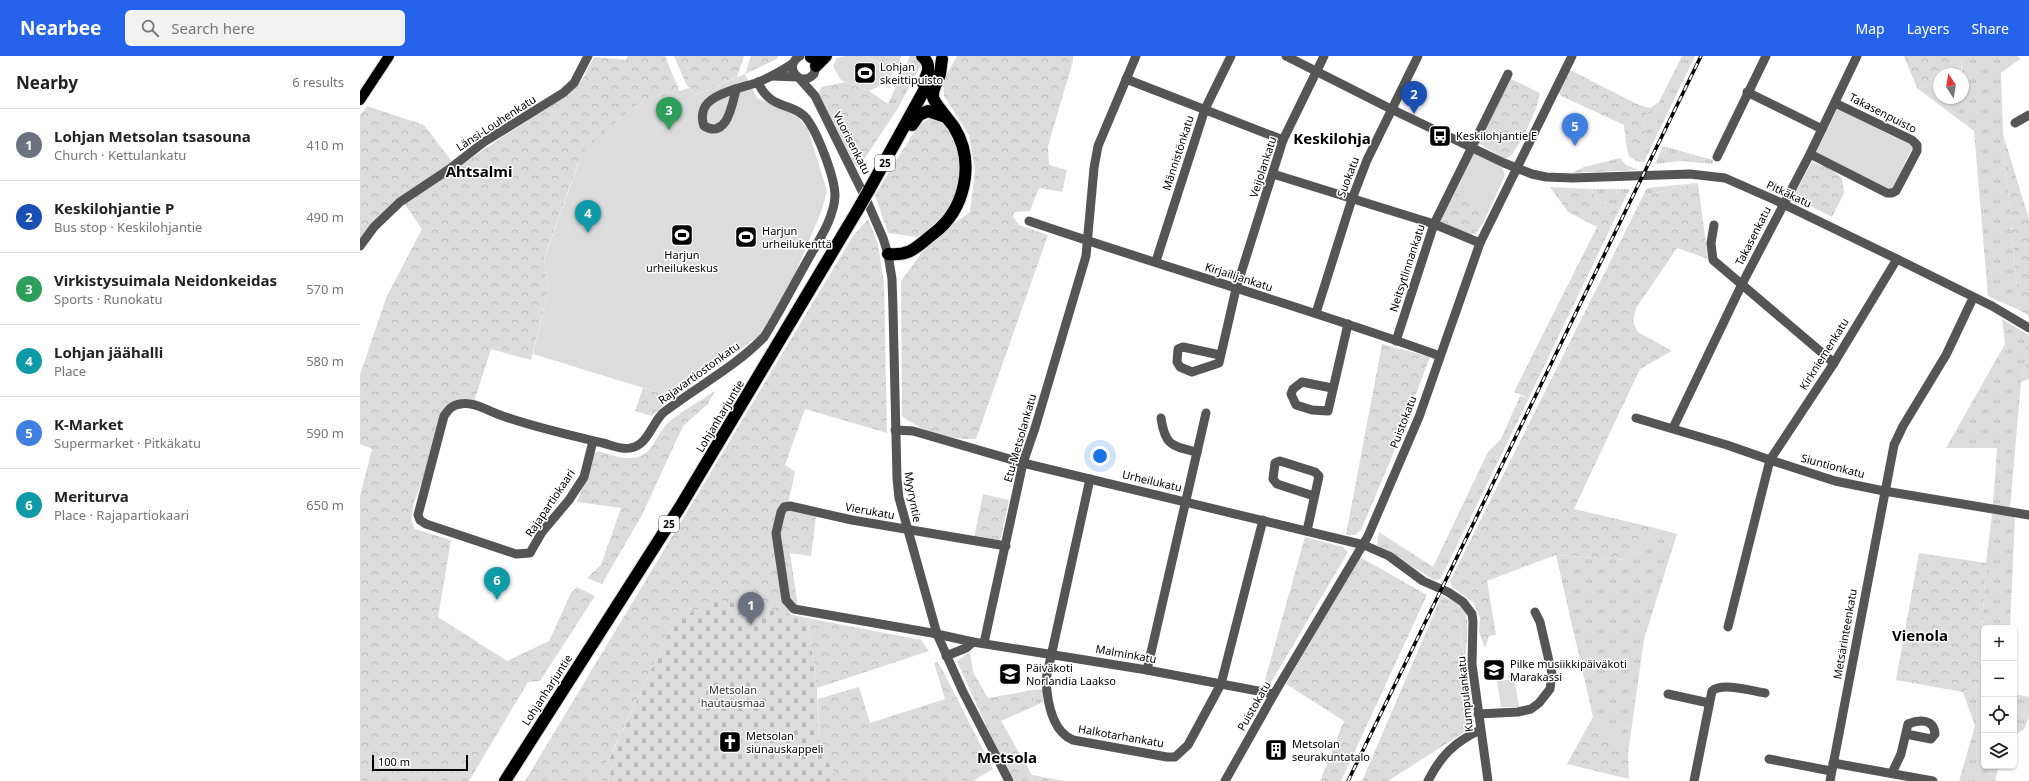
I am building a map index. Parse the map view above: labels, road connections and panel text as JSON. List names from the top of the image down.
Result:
{
  "streets": {
    "highway": ["25", "Lohjanharjuntie"],
    "street": [
      "Takasenpuisto",
      "Länsi-Louhenkatu",
      "Vuorisenkatu",
      "Männistönkatu",
      "Veijolankatu",
      "Suokatu",
      "Pitkäkatu",
      "Takasenkatu",
      "Neitsytlinnankatu",
      "Kirjailijankatu",
      "Kirkniemenkatu",
      "Rajavartiostonkatu",
      "Puistokatu",
      "Etu-Metsolankatu",
      "Siuntionkatu",
      "Urheilukatu",
      "Myyryntie",
      "Rajapartiokaari",
      "Vierukatu",
      "Metsärinteenkatu",
      "Malminkatu",
      "Kumpulankatu",
      "Halkotarhankatu"
    ]
  },
  "crossings": [
    ["Takasenpuisto", "Takasenkatu"],
    ["Vuorisenkatu", "Lohjanharjuntie"],
    ["Vuorisenkatu", "Myyryntie"],
    ["Männistönkatu", "Kirjailijankatu"],
    ["Veijolankatu", "Pitkäkatu"],
    ["Veijolankatu", "Kirjailijankatu"],
    ["Suokatu", "Pitkäkatu"],
    ["Suokatu", "Kirjailijankatu"],
    ["Pitkäkatu", "Takasenkatu"],
    ["Pitkäkatu", "Neitsytlinnankatu"],
    ["Pitkäkatu", "Kirkniemenkatu"],
    ["Pitkäkatu", "Puistokatu"],
    ["Pitkäkatu", "Metsärinteenkatu"],
    ["Takasenkatu", "Siuntionkatu"],
    ["Neitsytlinnankatu", "Kirjailijankatu"],
    ["Kirjailijankatu", "Puistokatu"],
    ["Kirjailijankatu", "Etu-Metsolankatu"],
    ["Kirkniemenkatu", "Siuntionkatu"],
    ["Rajavartiostonkatu", "Rajapartiokaari"],
    ["Lohjanharjuntie", "Myyryntie"],
    ["Puistokatu", "Urheilukatu"],
    ["Puistokatu", "Malminkatu"],
    ["Puistokatu", "Kumpulankatu"],
    ["Etu-Metsolankatu", "Urheilukatu"],
    ["Etu-Metsolankatu", "Vierukatu"],
    ["Etu-Metsolankatu", "Malminkatu"],
    ["Siuntionkatu", "Metsärinteenkatu"],
    ["Urheilukatu", "Myyryntie"],
    ["Urheilukatu", "Kumpulankatu"],
    ["Myyryntie", "Vierukatu"],
    ["Myyryntie", "Malminkatu"],
    ["Vierukatu", "Malminkatu"],
    ["Malminkatu", "Halkotarhankatu"]
  ],
  "districts": [
    "Keskilohja",
    "Ahtsalmi",
    "Vienola",
    "Metsola"
  ],
  "parks": ["Metsolan hautausmaa"],
  "places": {
    "sports": ["Lohjan skeittipuisto", "Harjun urheilukeskus", "Harjun urheilukenttä"],
    "bus stop": ["Keskilohjantie E"],
    "school or university": ["Pilke musiikkipäiväkoti Marakassi", "Päiväkoti Norlandia Laakso"],
    "church": ["Metsolan siunauskappeli"],
    "building": ["Metsolan seurakuntatalo"]
  },
  "scale_bar": "100 m",
  "north": "top",
  "page": {
    "header": "Nearbee",
    "search": "Search here",
    "nav": ["Map", "Layers", "Share"],
    "heading": ["Nearby", "6 results"],
    "pins": [
      "2",
      "3",
      "5",
      "4",
      "6",
      "1"
    ],
    "list": [
      {
        "mark": "1",
        "name": "Lohjan Metsolan tsasouna",
        "note": "Church · Kettulankatu",
        "value": "410 m"
      },
      {
        "mark": "2",
        "name": "Keskilohjantie P",
        "note": "Bus stop · Keskilohjantie",
        "value": "490 m"
      },
      {
        "mark": "3",
        "name": "Virkistysuimala Neidonkeidas",
        "note": "Sports · Runokatu",
        "value": "570 m"
      },
      {
        "mark": "4",
        "name": "Lohjan jäähalli",
        "note": "Place",
        "value": "580 m"
      },
      {
        "mark": "5",
        "name": "K-Market",
        "note": "Supermarket · Pitkäkatu",
        "value": "590 m"
      },
      {
        "mark": "6",
        "name": "Meriturva",
        "note": "Place · Rajapartiokaari",
        "value": "650 m"
      }
    ],
    "map_buttons": ["+", "−"],
    "scale": "100 m"
  }
}
